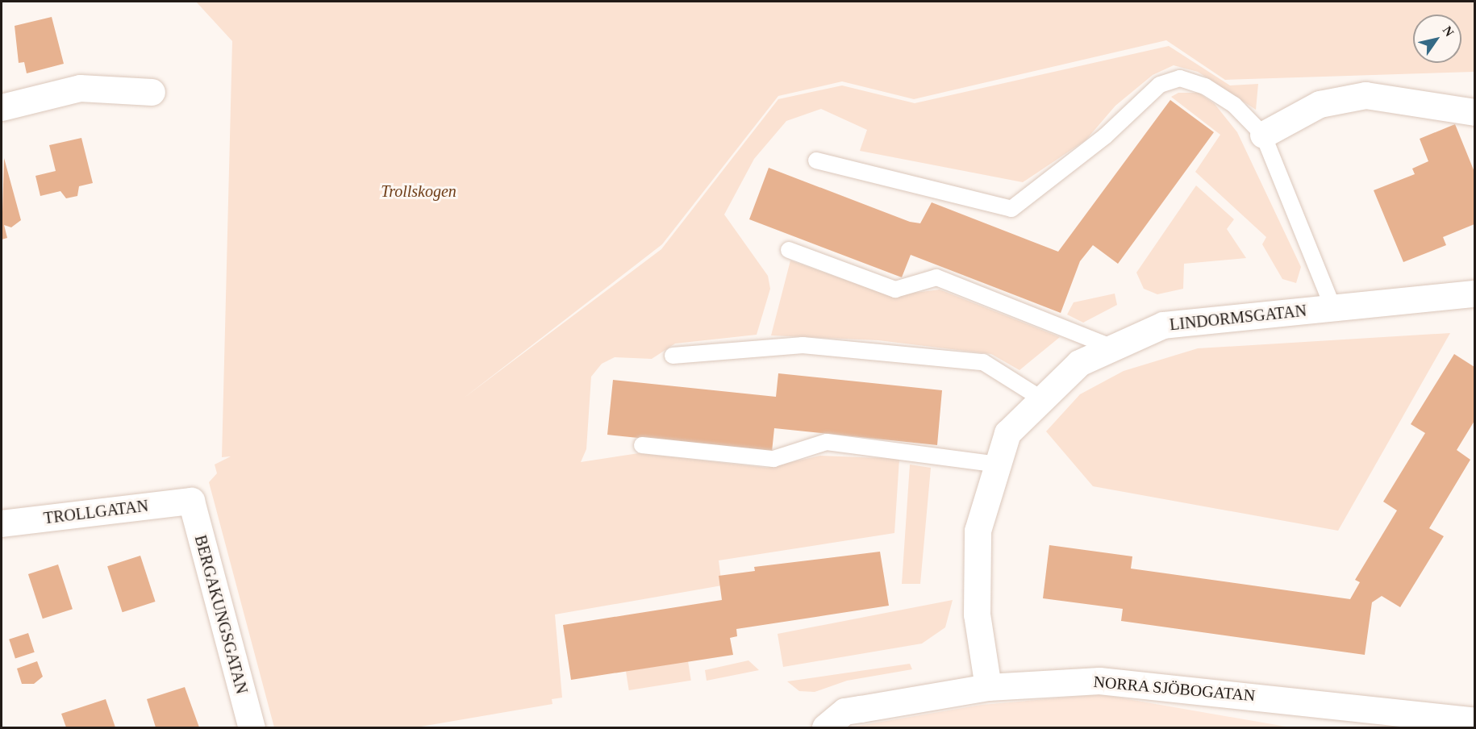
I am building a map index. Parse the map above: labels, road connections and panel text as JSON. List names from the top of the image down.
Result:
{
  "streets": {
    "street": [
      "LINDORMSGATAN",
      "TROLLGATAN",
      "BERGAKUNGSGATAN",
      "NORRA SJÖBOGATAN"
    ]
  },
  "crossings": [
    ["LINDORMSGATAN", "NORRA SJÖBOGATAN"],
    ["TROLLGATAN", "BERGAKUNGSGATAN"]
  ],
  "parks": ["Trollskogen"],
  "north": "top right"
}
